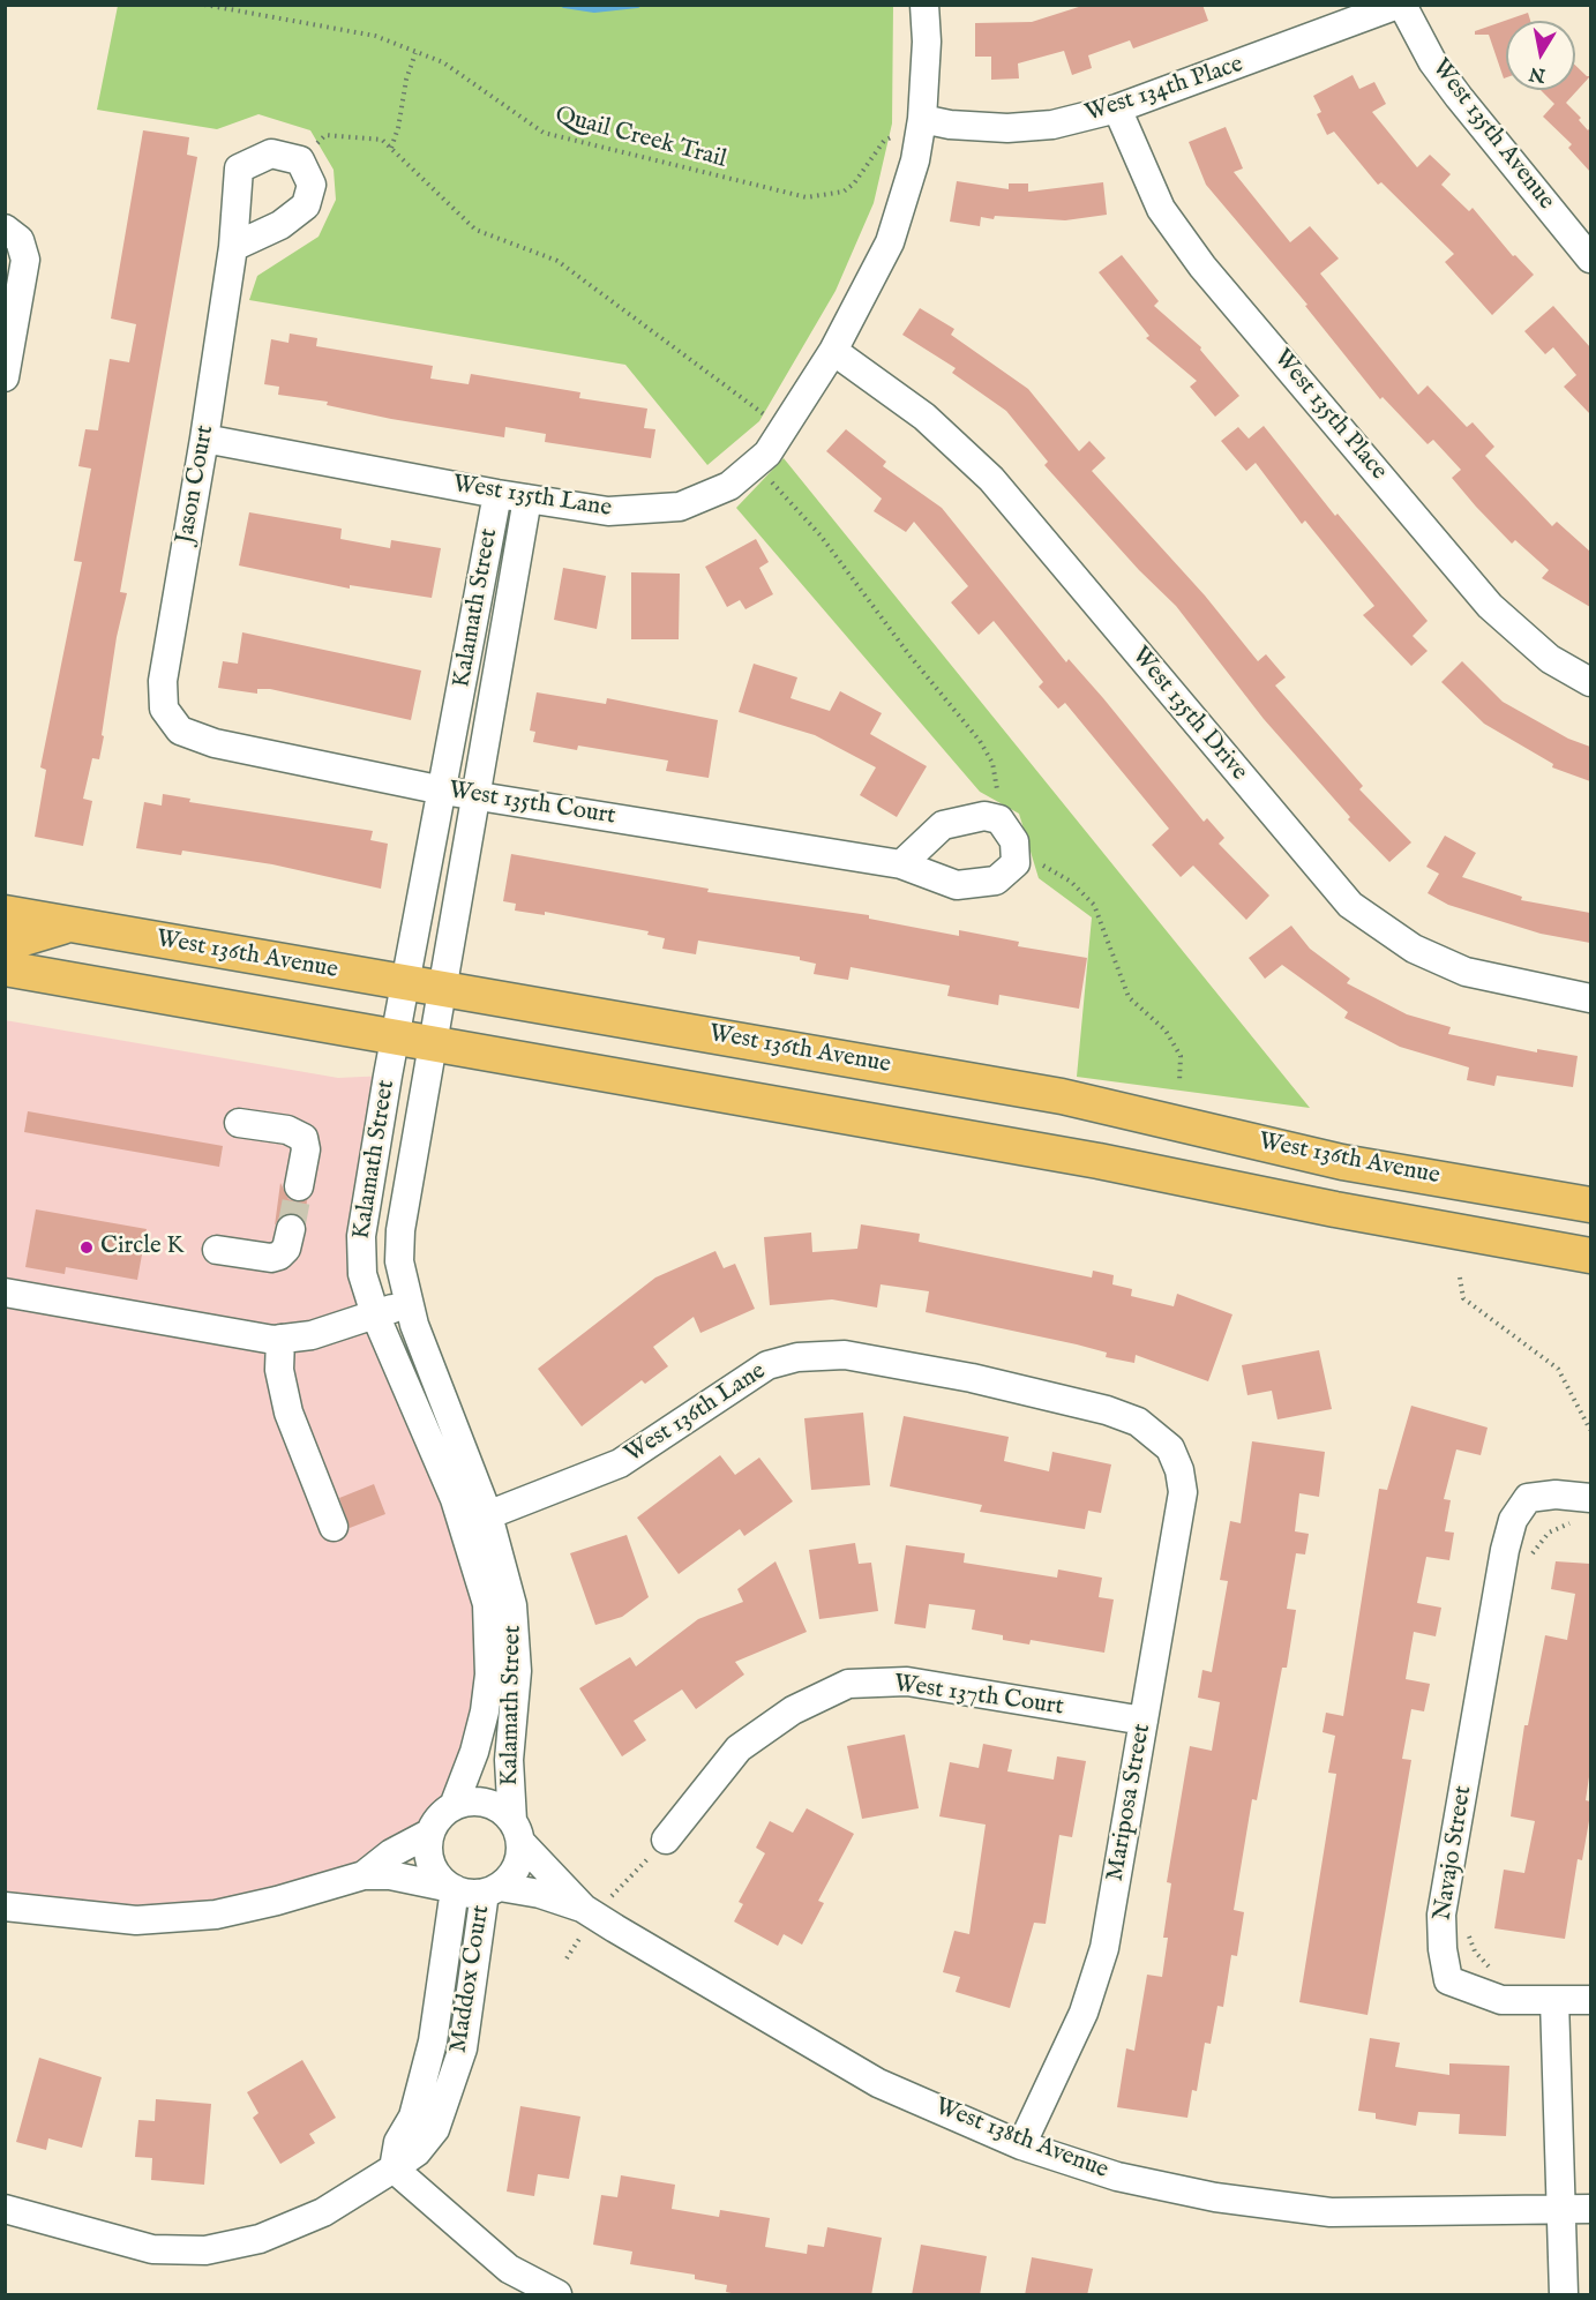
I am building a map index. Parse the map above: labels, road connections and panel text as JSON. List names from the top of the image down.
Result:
{
  "streets": {
    "main road": ["West 136th Avenue"],
    "street": [
      "West 134th Place",
      "West 135th Avenue",
      "West 135th Place",
      "Jason Court",
      "West 135th Lane",
      "Kalamath Street",
      "West 135th Drive",
      "West 135th Court",
      "West 136th Lane",
      "West 137th Court",
      "Mariposa Street",
      "Navajo Street",
      "Maddox Court",
      "West 138th Avenue"
    ],
    "path": ["Quail Creek Trail"]
  },
  "crossings": [
    ["West 134th Place", "West 135th Avenue"],
    ["West 134th Place", "Quail Creek Trail"],
    ["West 134th Place", "West 135th Place"],
    ["Jason Court", "West 135th Lane"],
    ["Jason Court", "West 135th Court"],
    ["West 135th Lane", "Kalamath Street"],
    ["West 135th Lane", "West 135th Drive"],
    ["Kalamath Street", "West 135th Court"],
    ["Kalamath Street", "West 136th Avenue"],
    ["Kalamath Street", "West 136th Lane"],
    ["Kalamath Street", "Maddox Court"],
    ["Kalamath Street", "West 138th Avenue"],
    ["West 136th Lane", "Mariposa Street"],
    ["West 137th Court", "Mariposa Street"],
    ["Mariposa Street", "West 138th Avenue"],
    ["Maddox Court", "West 138th Avenue"]
  ],
  "places": ["Circle K"],
  "north": "bottom"
}
